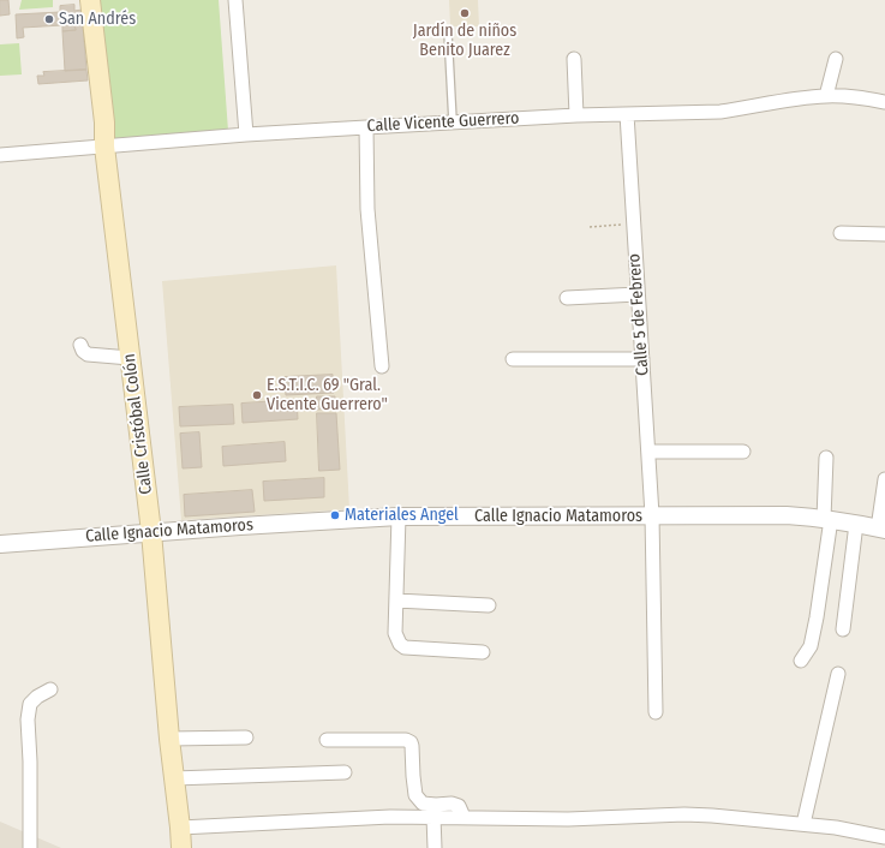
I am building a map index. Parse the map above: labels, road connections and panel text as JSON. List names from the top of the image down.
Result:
{
  "streets": {
    "main road": ["Calle Cristóbal Colón"],
    "street": ["Calle Vicente Guerrero", "Calle 5 de Febrero", "Calle Ignacio Matamoros"]
  },
  "crossings": [
    ["Calle Vicente Guerrero", "Calle 5 de Febrero"],
    ["Calle Vicente Guerrero", "Calle Cristóbal Colón"],
    ["Calle 5 de Febrero", "Calle Ignacio Matamoros"],
    ["Calle Cristóbal Colón", "Calle Ignacio Matamoros"]
  ],
  "places": [
    "Jardín de niños Benito Juarez",
    "San Andrés",
    "E.S.T.I.C. 69 \"Gral. Vicente Guerrero\"",
    "Materiales Angel"
  ]
}
